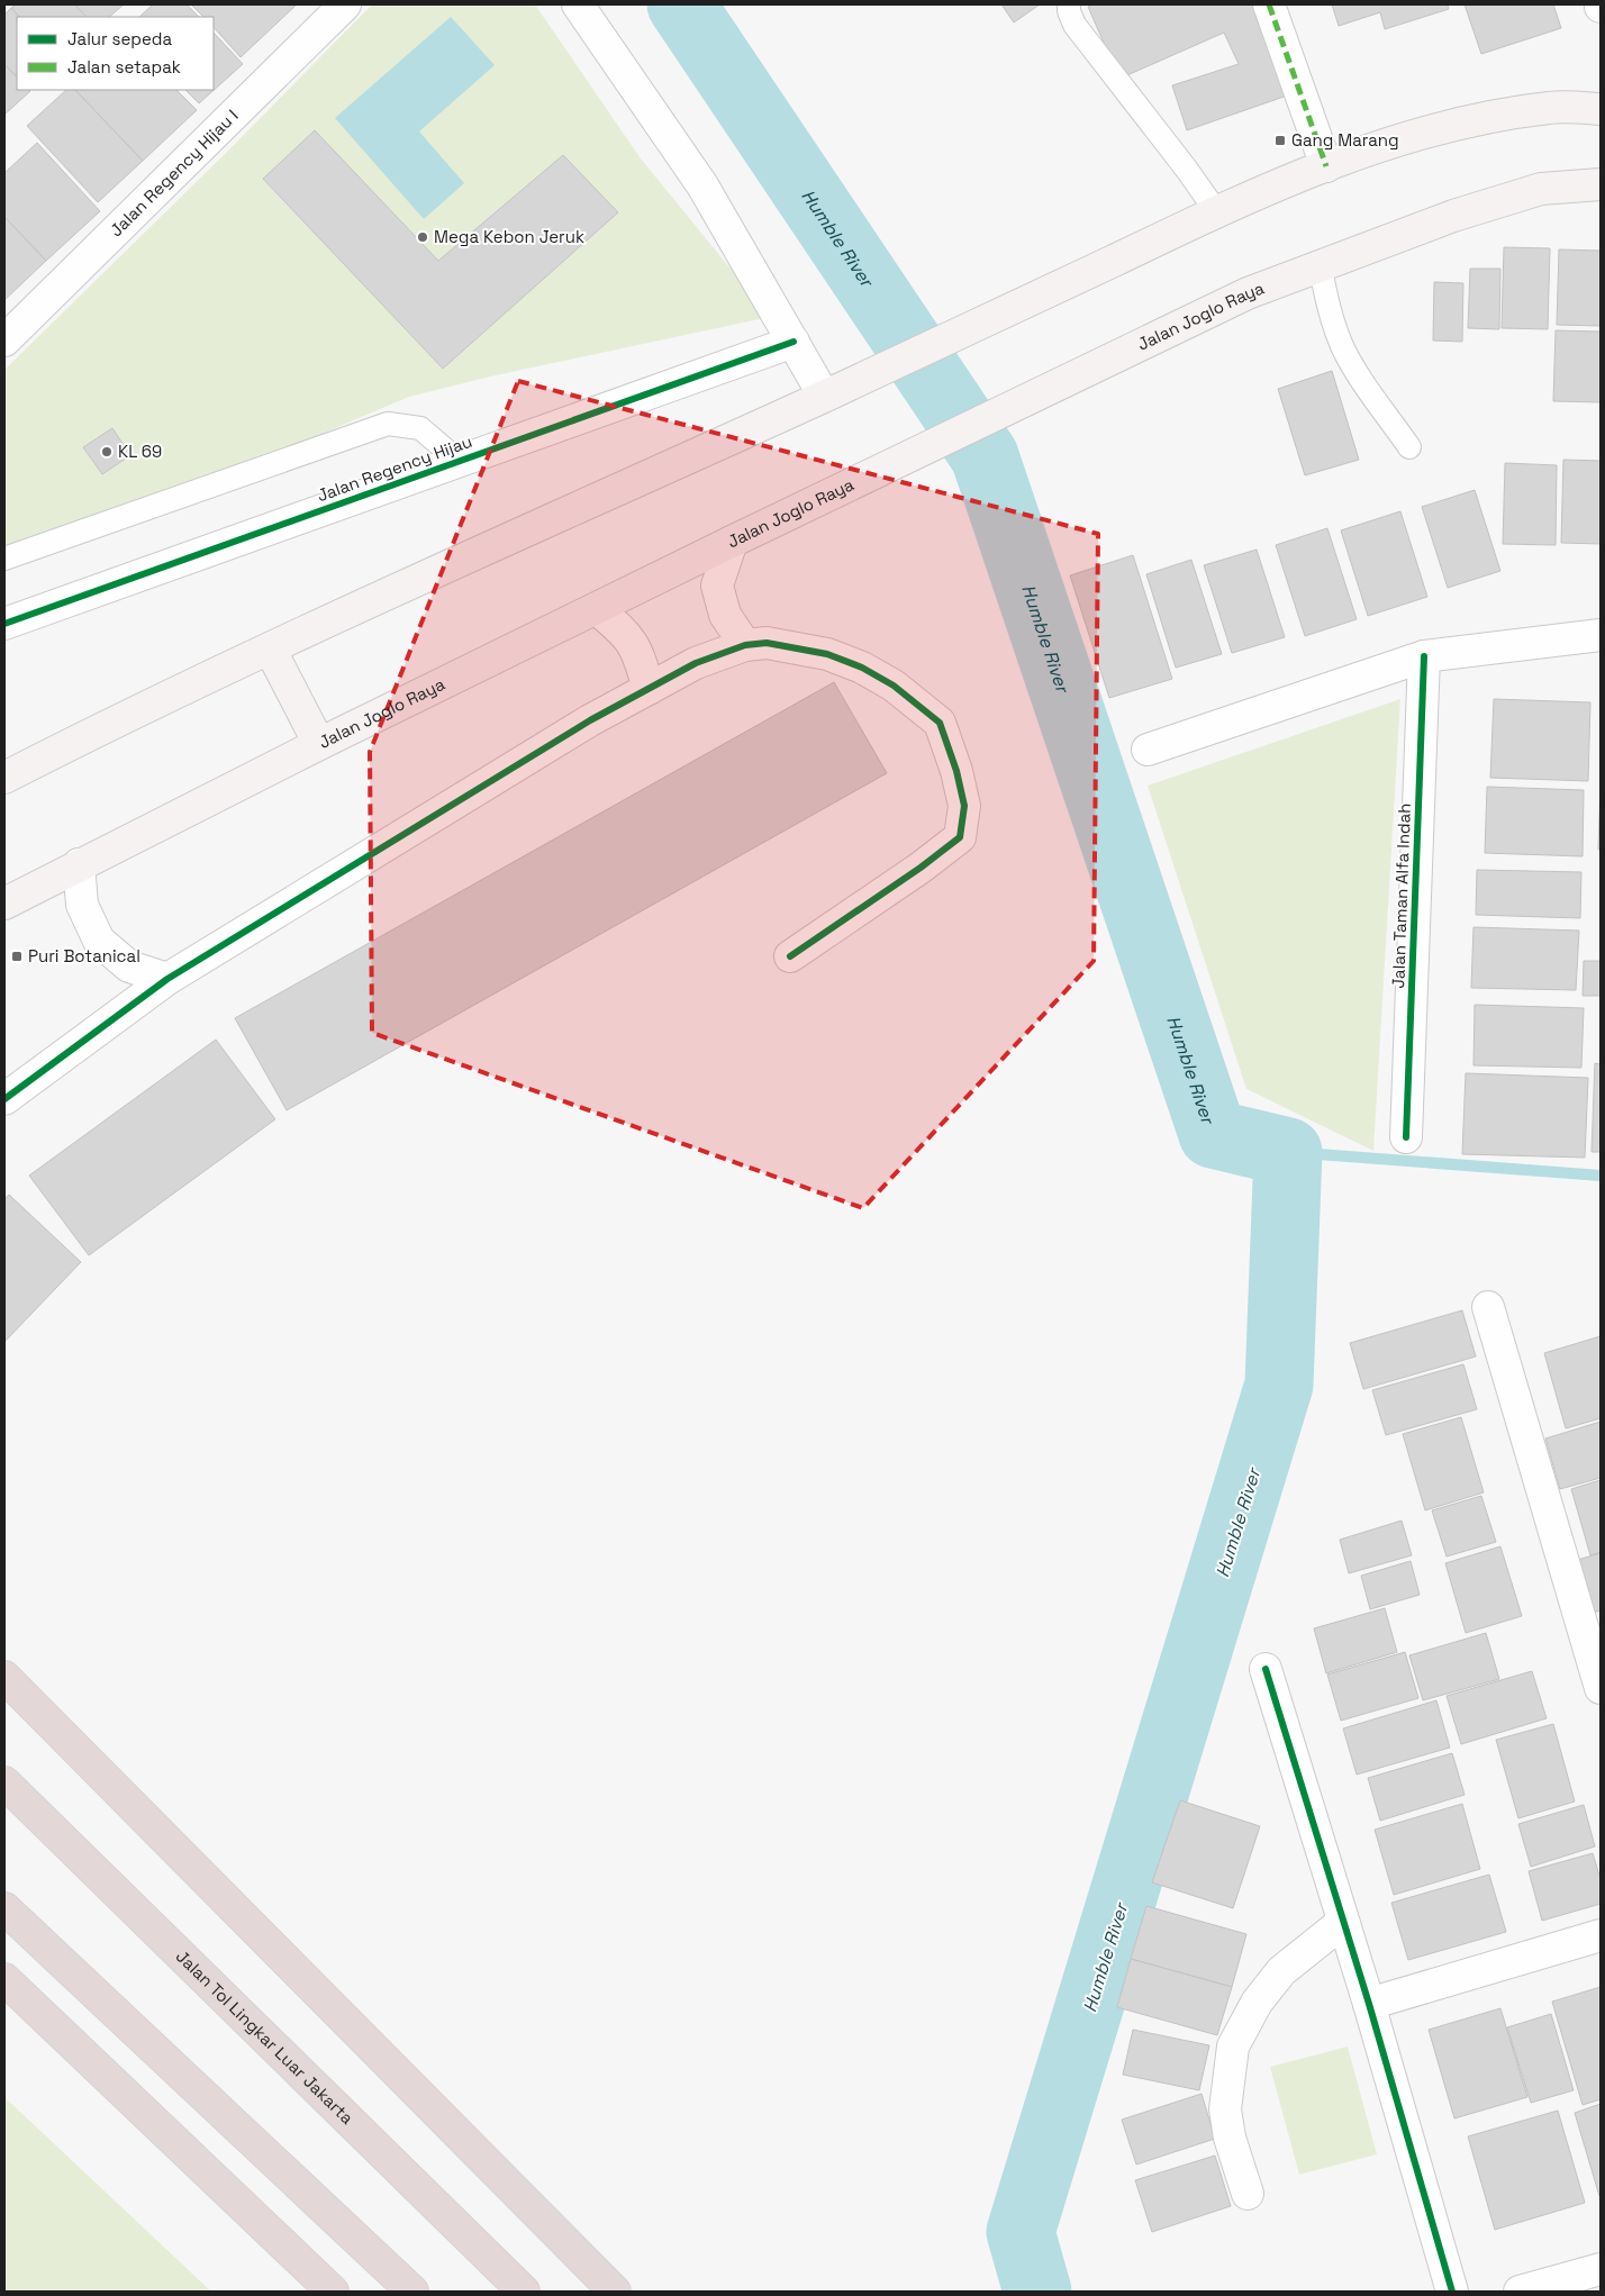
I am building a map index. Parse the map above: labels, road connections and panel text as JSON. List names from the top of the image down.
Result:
{
  "streets": {
    "highway": ["Jalan Tol Lingkar Luar Jakarta"],
    "main road": ["Jalan Joglo Raya"],
    "street": ["Jalan Regency Hijau I", "Jalan Regency Hijau", "Jalan Taman Alfa Indah"]
  },
  "water": ["Humble River"],
  "places": {
    "transit": ["Gang Marang", "Puri Botanical"],
    "other": ["Mega Kebon Jeruk", "KL 69"]
  },
  "legend": ["Jalur sepeda", "Jalan setapak"]
}
